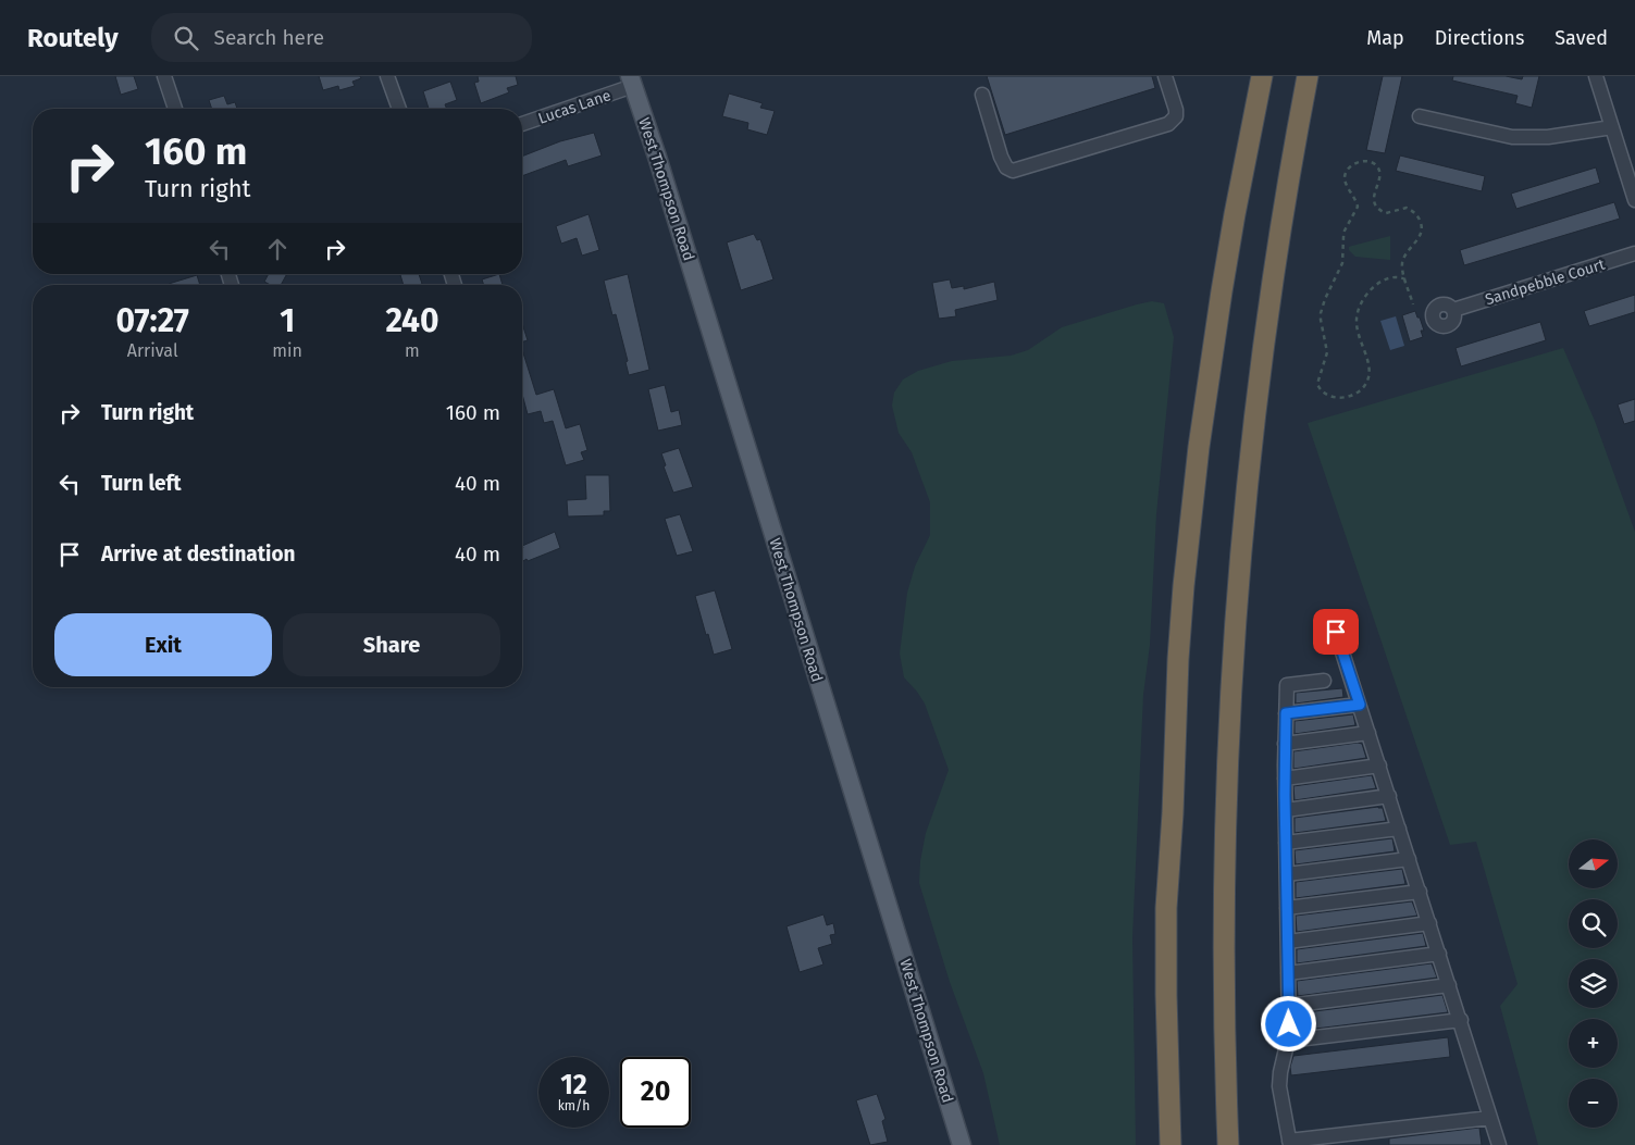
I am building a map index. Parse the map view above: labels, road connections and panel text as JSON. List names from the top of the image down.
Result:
{
  "streets": {
    "main road": ["West Thompson Road"],
    "street": ["Lucas Lane", "Sandpebble Court"]
  },
  "crossings": [
    ["Lucas Lane", "West Thompson Road"]
  ],
  "north": "right",
  "page": {
    "header": "Routely",
    "search": "Search here",
    "nav": ["Map", "Directions", "Saved"],
    "turn": ["160 m", "Turn right"],
    "eta": [
      "07:27",
      "Arrival",
      "1",
      "min",
      "240",
      "m"
    ],
    "list": [
      {
        "name": "Turn right",
        "value": "160 m"
      },
      {
        "name": "Turn left",
        "value": "40 m"
      },
      {
        "name": "Arrive at destination",
        "value": "40 m"
      }
    ],
    "buttons": ["Exit", "Share"],
    "map_buttons": ["+", "−"],
    "speed": "12 km/h",
    "limit": "20"
  }
}
